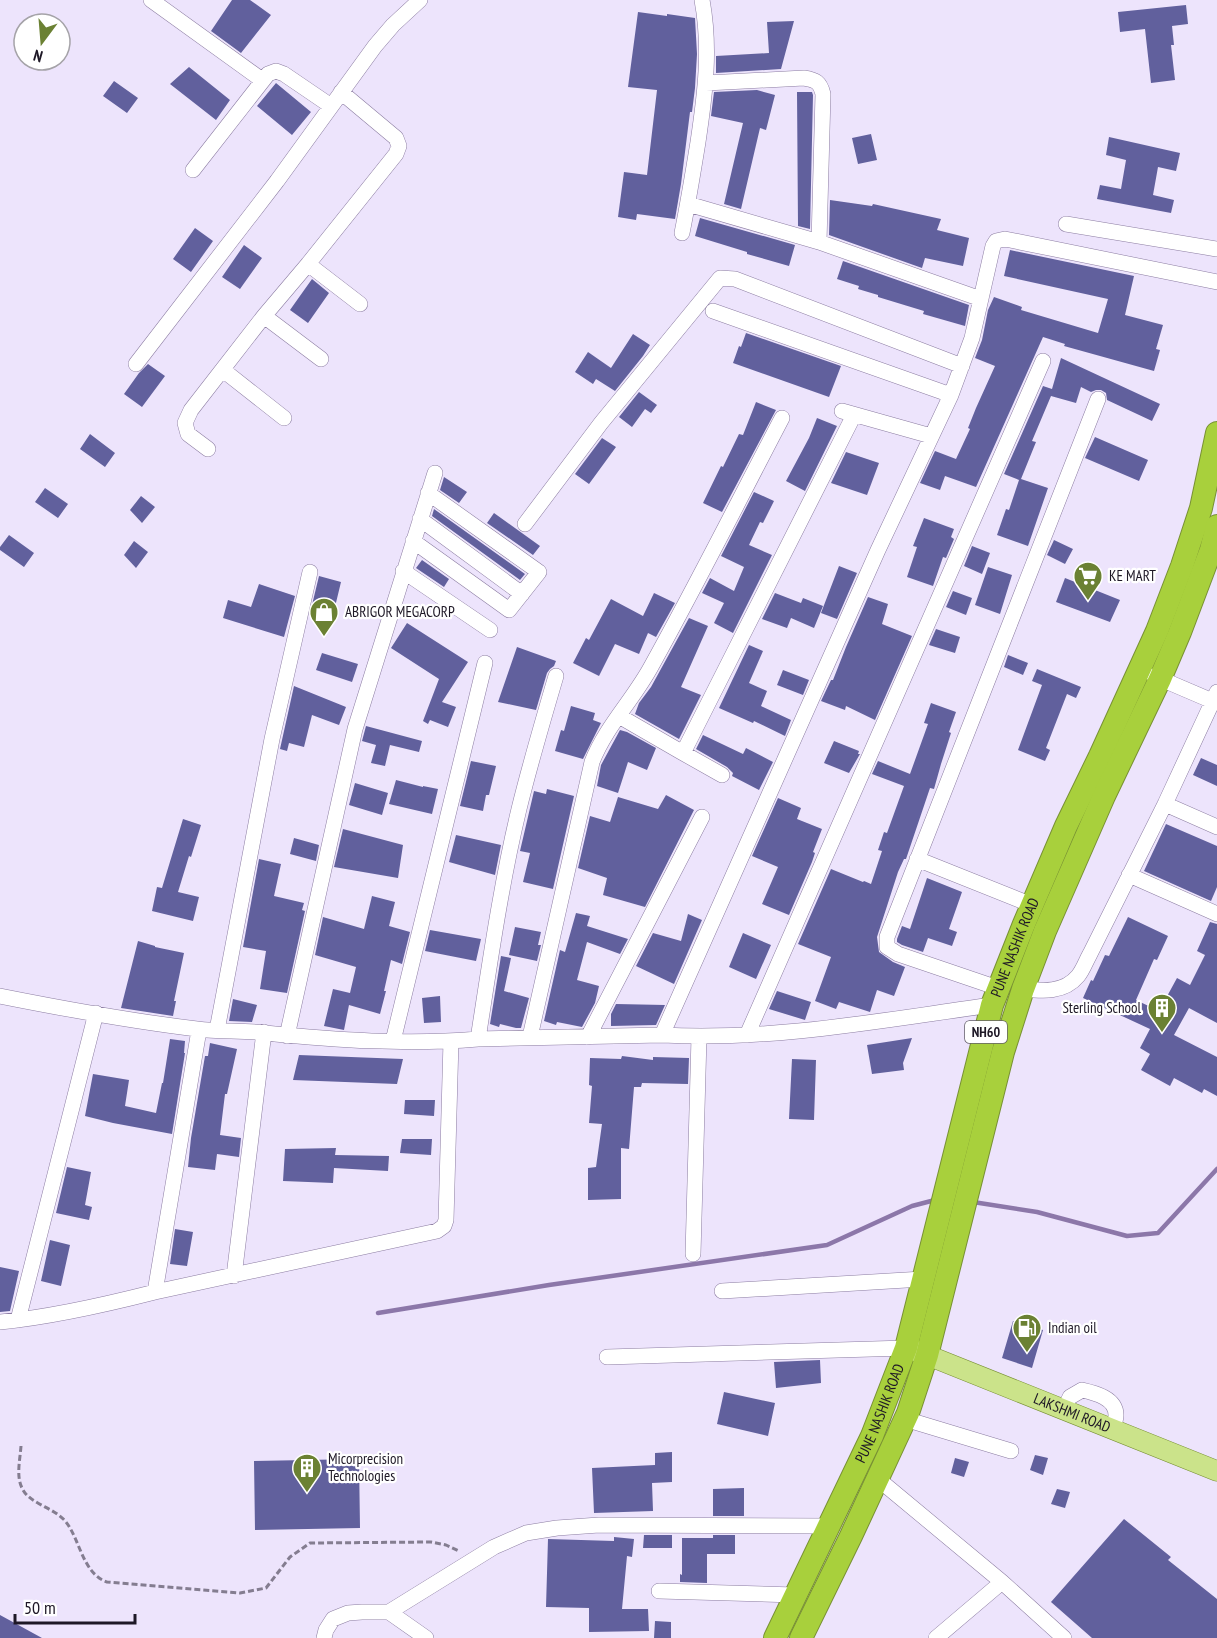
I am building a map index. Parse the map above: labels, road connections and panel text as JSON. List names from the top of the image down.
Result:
{
  "streets": {
    "highway": ["PUNE NASHIK ROAD", "NH60"],
    "main road": ["LAKSHMI ROAD"]
  },
  "crossings": [
    ["PUNE NASHIK ROAD", "LAKSHMI ROAD"]
  ],
  "places": {
    "supermarket": ["KE MART"],
    "shop": ["ABRIGOR MEGACORP"],
    "building": ["Sterling School", "Micorprecision Technologies"],
    "fuel station": ["Indian oil"]
  },
  "scale_bar": "50 m",
  "north": "bottom"
}
